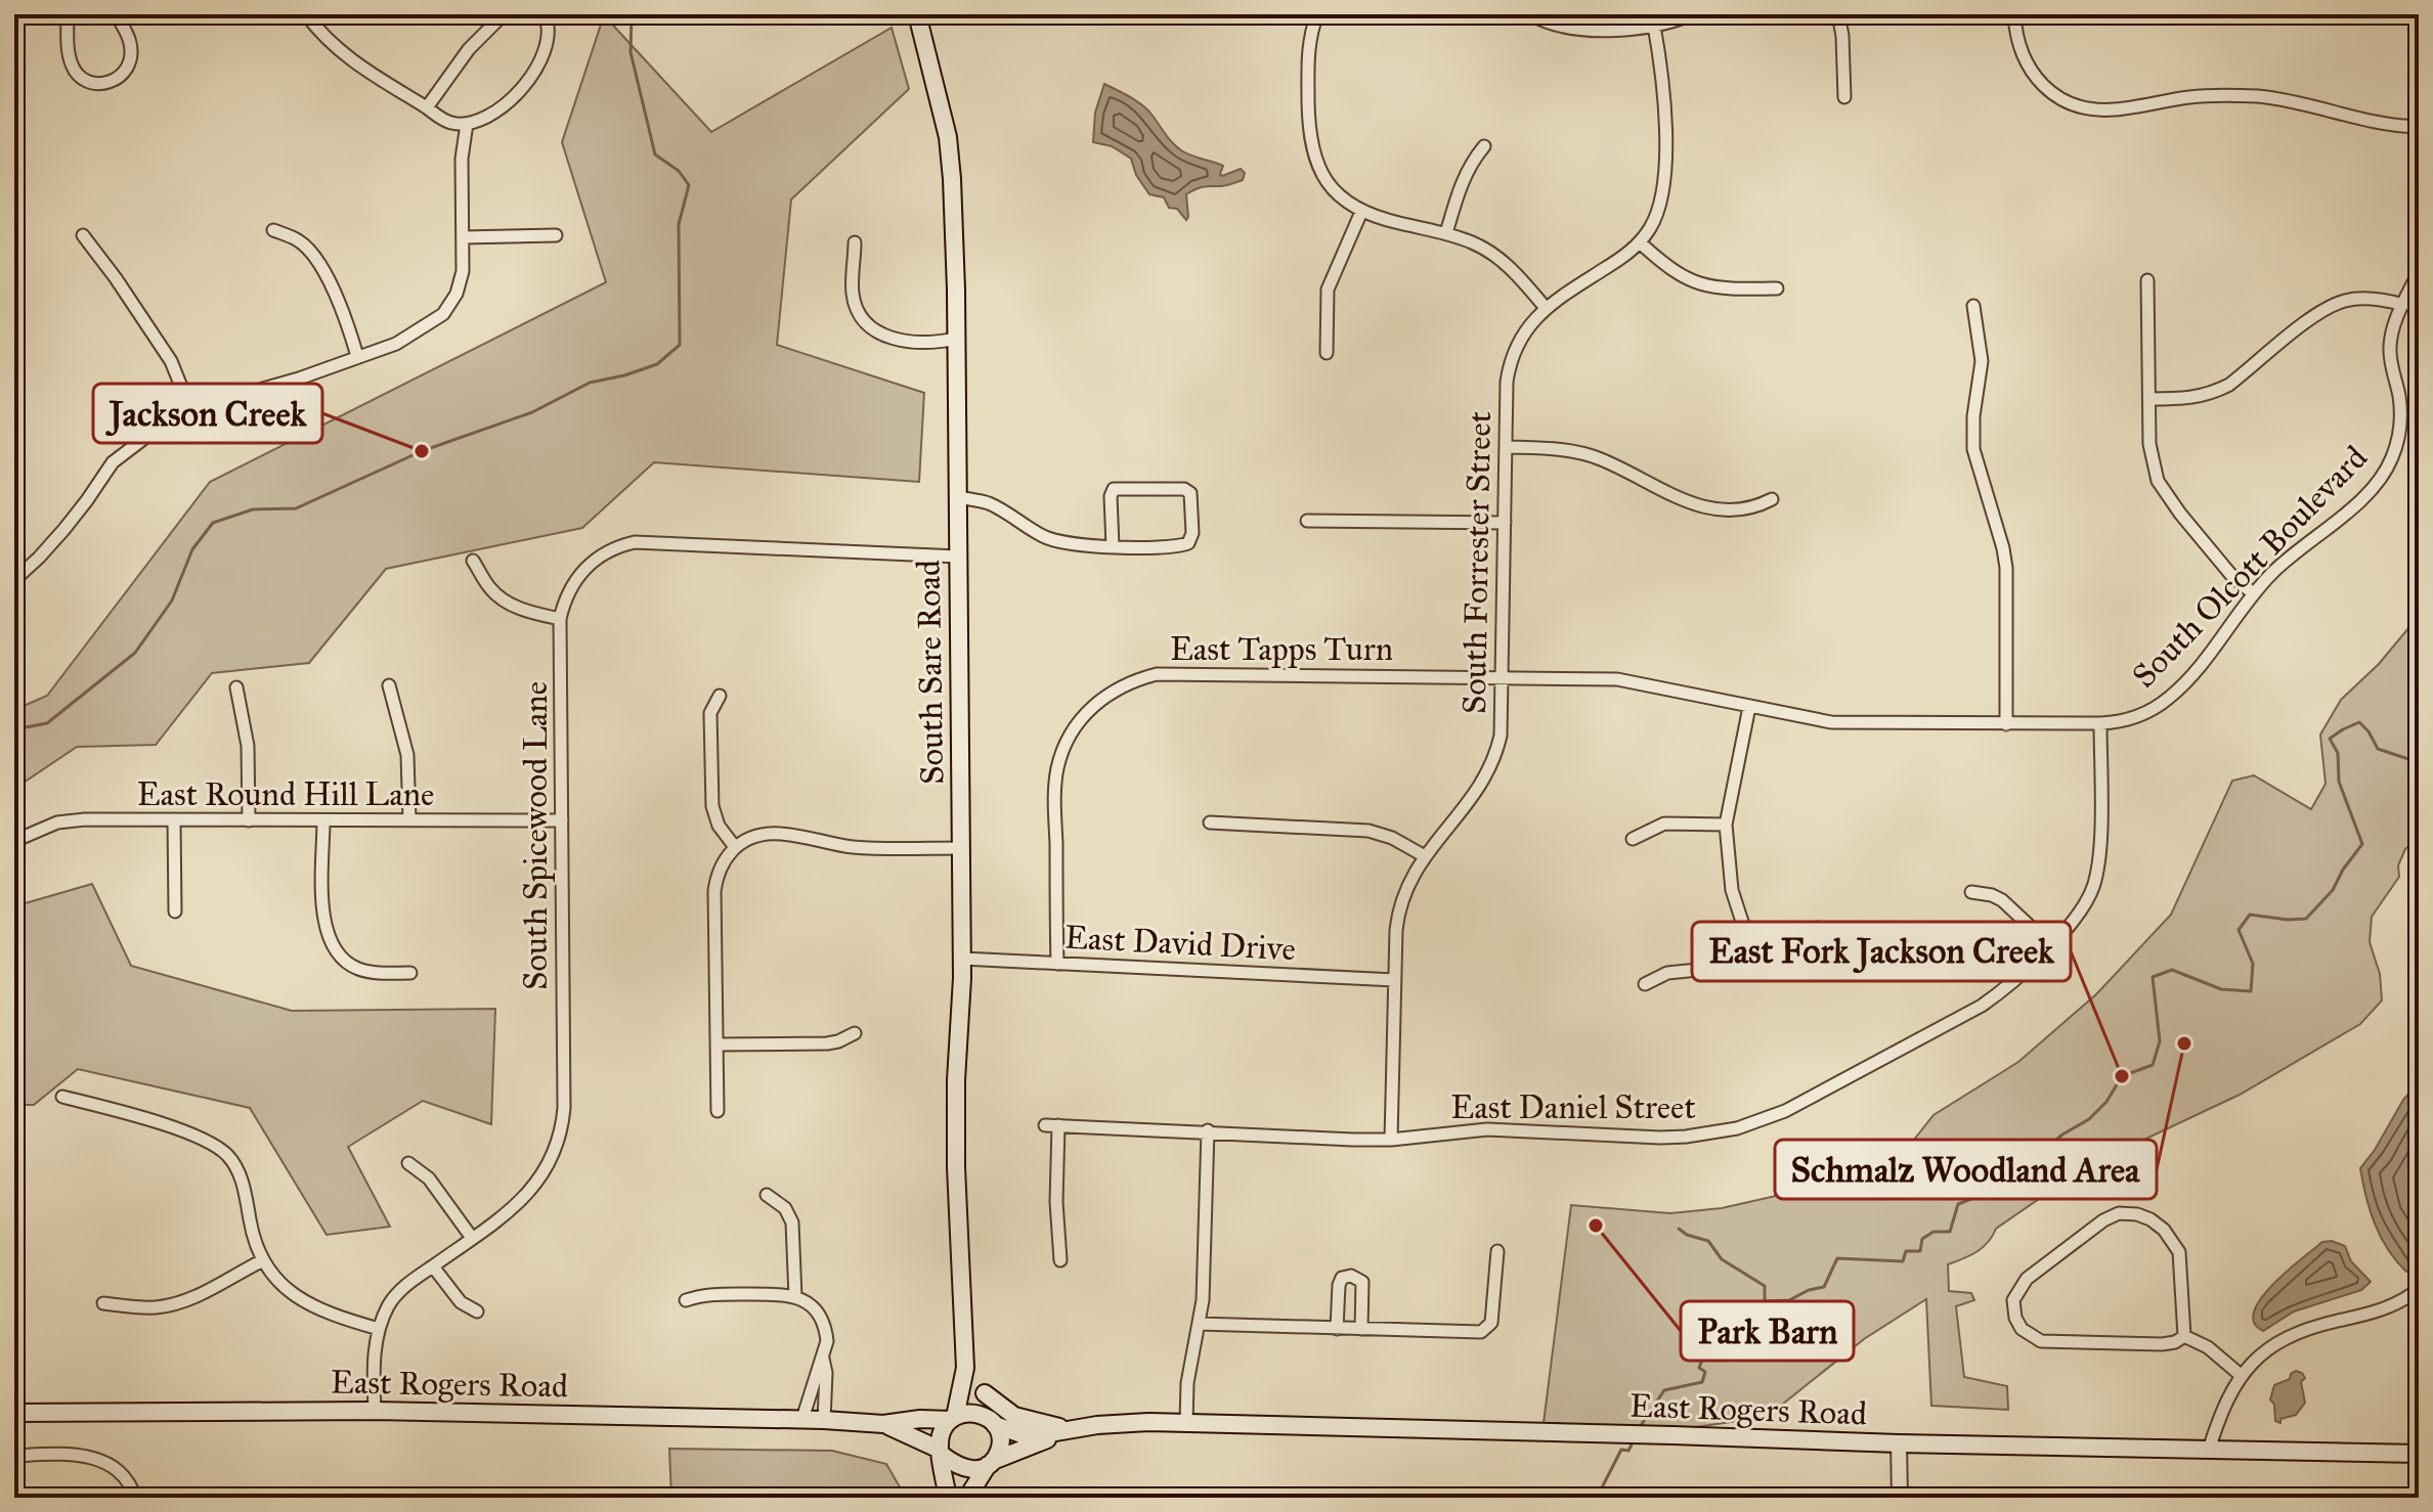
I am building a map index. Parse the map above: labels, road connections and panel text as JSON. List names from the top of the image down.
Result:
{
  "streets": {
    "main road": ["South Sare Road", "East Rogers Road"],
    "street": [
      "South Forrester Street",
      "South Olcott Boulevard",
      "East Tapps Turn",
      "East Round Hill Lane",
      "South Spicewood Lane",
      "East David Drive",
      "East Daniel Street"
    ]
  },
  "crossings": [
    ["South Forrester Street", "East Tapps Turn"],
    ["South Forrester Street", "East David Drive"],
    ["South Forrester Street", "East Daniel Street"],
    ["South Olcott Boulevard", "East Tapps Turn"],
    ["South Olcott Boulevard", "East Daniel Street"],
    ["East Tapps Turn", "East David Drive"],
    ["South Sare Road", "South Spicewood Lane"],
    ["South Sare Road", "East David Drive"],
    ["South Sare Road", "East Rogers Road"],
    ["East Round Hill Lane", "South Spicewood Lane"],
    ["South Spicewood Lane", "East Rogers Road"]
  ],
  "places": [
    "Jackson Creek",
    "Schmalz Woodland Area",
    "East Fork Jackson Creek",
    "Park Barn"
  ]
}
